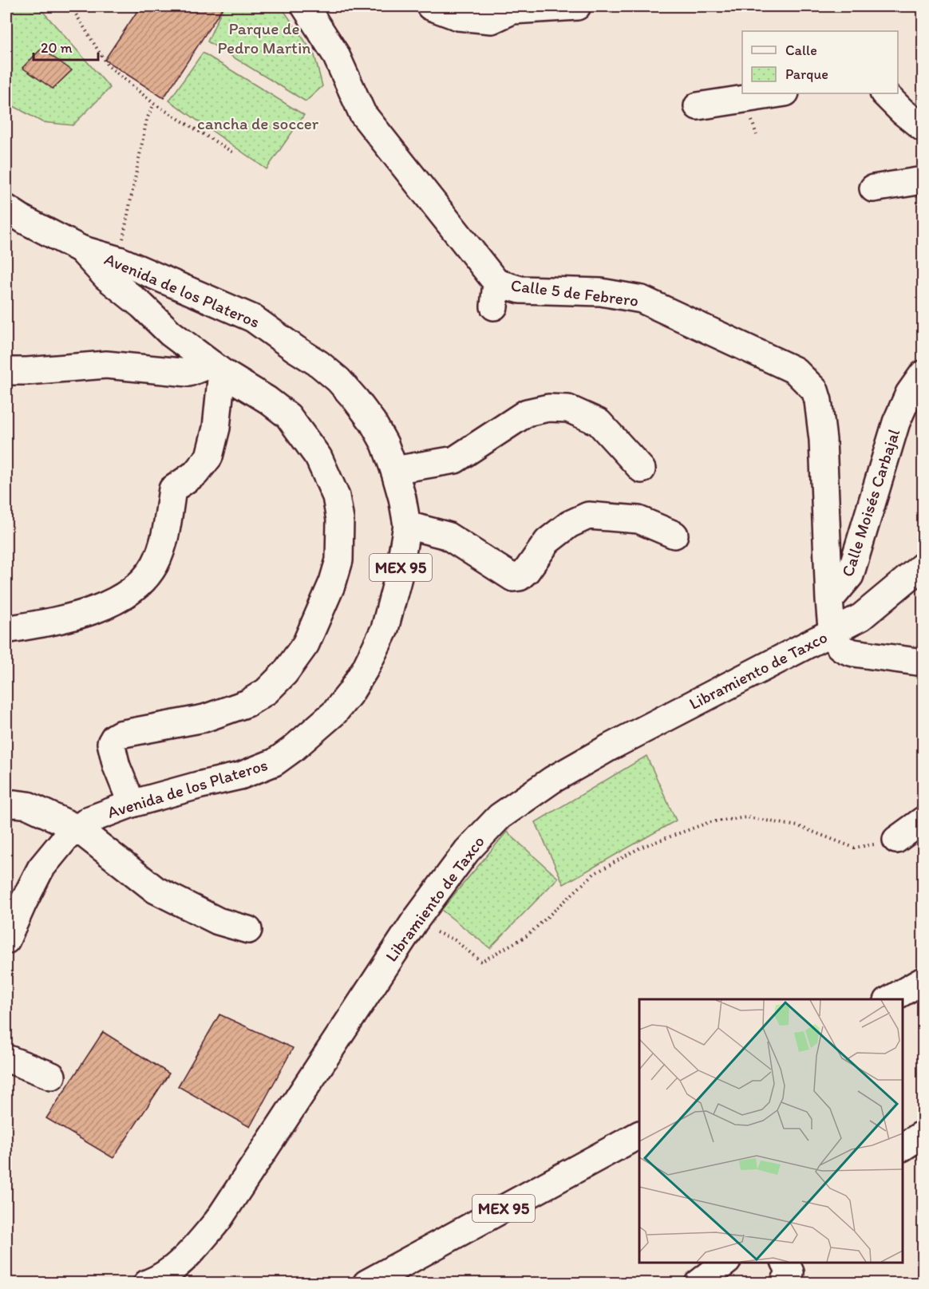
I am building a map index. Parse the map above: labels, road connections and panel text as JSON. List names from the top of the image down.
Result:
{
  "streets": {
    "street": [
      "Avenida de los Plateros",
      "Calle 5 de Febrero",
      "Calle Moisés Carbajal",
      "MEX 95",
      "Libramiento de Taxco"
    ]
  },
  "crossings": [
    ["Calle 5 de Febrero", "Calle Moisés Carbajal"]
  ],
  "parks": ["Parque de Pedro Martin", "cancha de soccer"],
  "legend": ["Calle", "Parque"],
  "scale_bar": "20 m"
}
